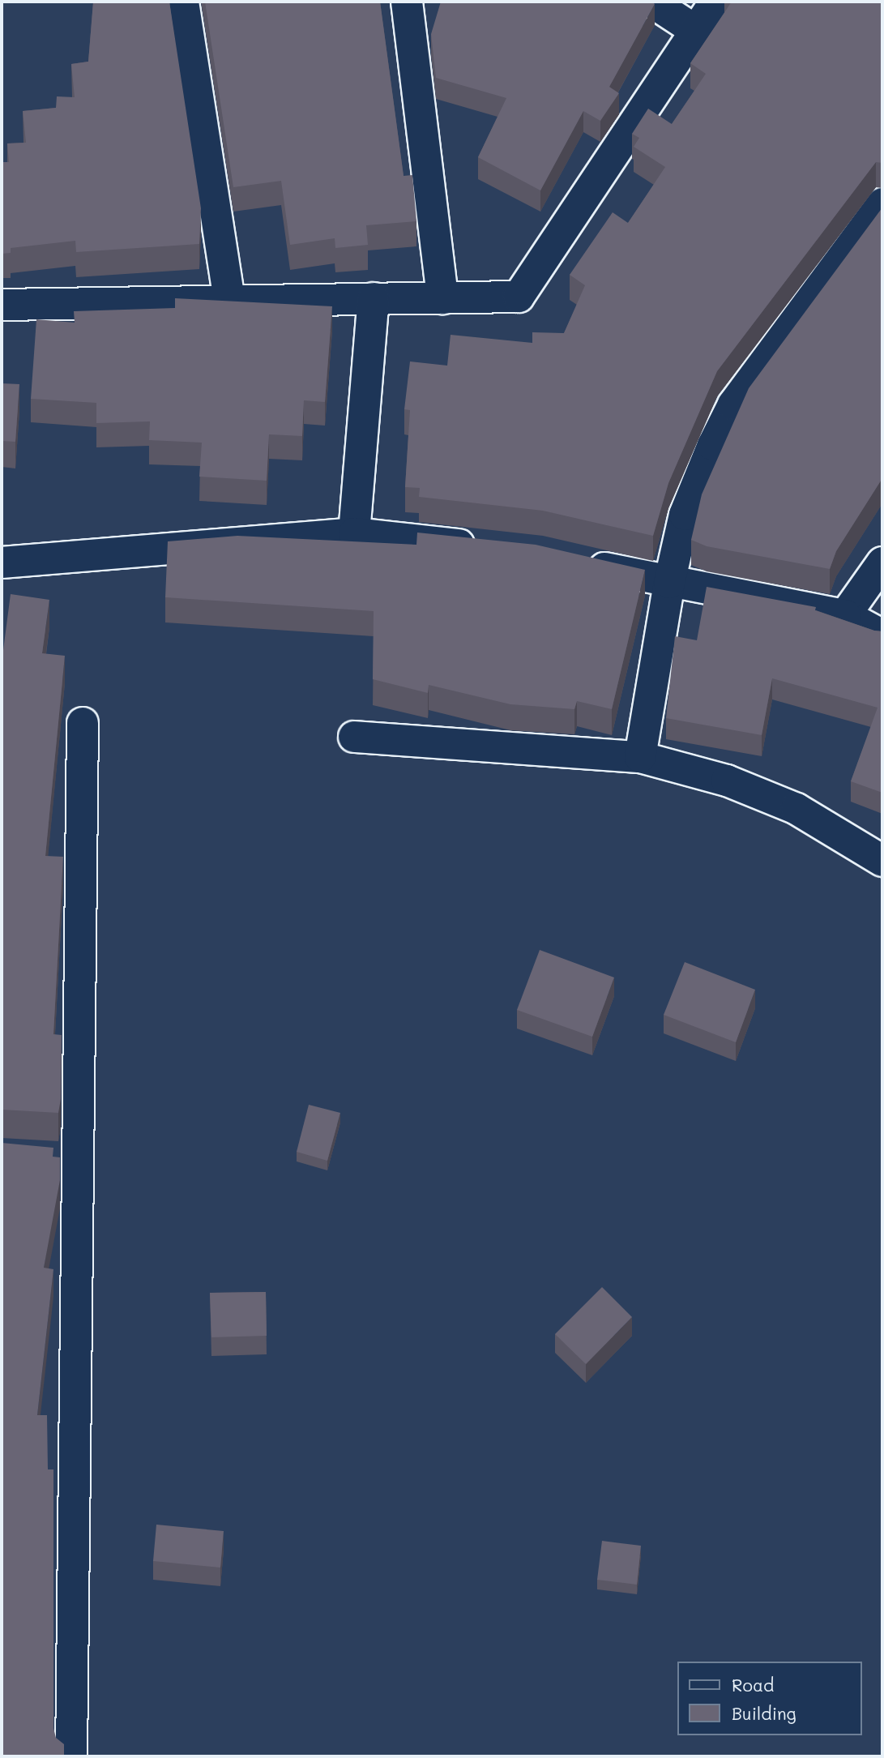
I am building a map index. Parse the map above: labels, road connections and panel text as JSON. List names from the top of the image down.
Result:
{
  "legend": ["Road", "Building"]
}
